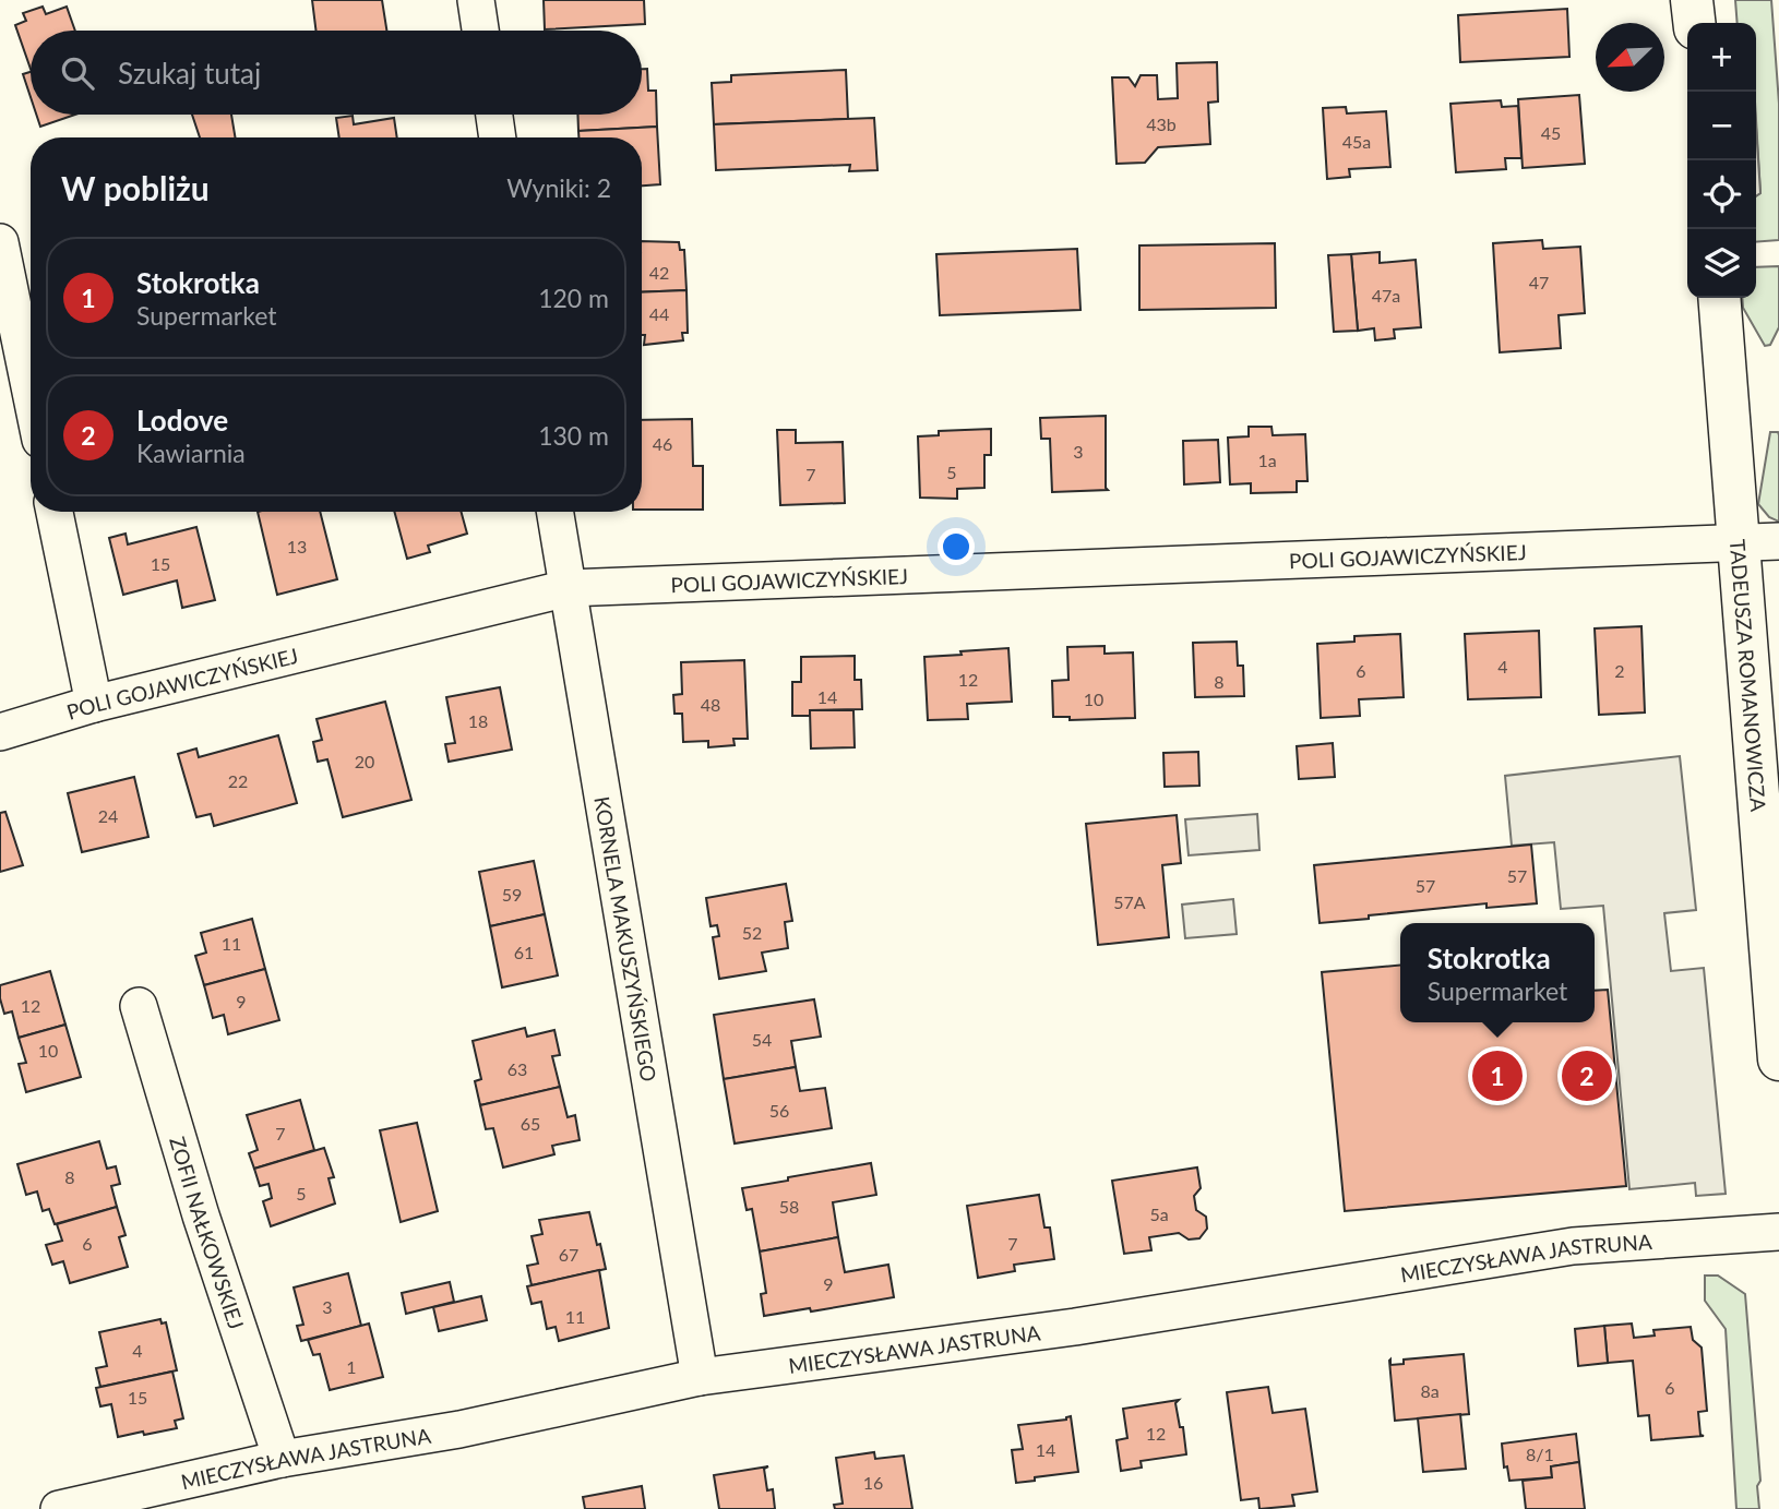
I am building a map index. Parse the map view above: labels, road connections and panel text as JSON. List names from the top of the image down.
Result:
{
  "streets": {
    "street": [
      "POLI GOJAWICZYŃSKIEJ",
      "TADEUSZA ROMANOWICZA",
      "KORNELA MAKUSZYŃSKIEGO",
      "ZOFII NAŁKOWSKIEJ",
      "MIECZYSŁAWA JASTRUNA"
    ]
  },
  "crossings": [
    ["POLI GOJAWICZYŃSKIEJ", "TADEUSZA ROMANOWICZA"],
    ["POLI GOJAWICZYŃSKIEJ", "KORNELA MAKUSZYŃSKIEGO"],
    ["KORNELA MAKUSZYŃSKIEGO", "MIECZYSŁAWA JASTRUNA"],
    ["ZOFII NAŁKOWSKIEJ", "MIECZYSŁAWA JASTRUNA"]
  ],
  "house_numbers": [
    "43b",
    "45",
    "45a",
    "42",
    "47",
    "47a",
    "44",
    "46",
    "3",
    "1a",
    "5",
    "7",
    "13",
    "15",
    "4",
    "6",
    "2",
    "12",
    "8",
    "14",
    "10",
    "48",
    "18",
    "20",
    "22",
    "24",
    "57",
    "57",
    "59",
    "57A",
    "52",
    "11",
    "61",
    "9",
    "12",
    "54",
    "10",
    "63",
    "56",
    "65",
    "7",
    "8",
    "5",
    "58",
    "5a",
    "6",
    "7",
    "67",
    "9",
    "3",
    "11",
    "4",
    "1",
    "6",
    "8a",
    "15",
    "12",
    "14",
    "8/1",
    "16"
  ],
  "north": "bottom left",
  "page": {
    "map_buttons": ["+", "−"],
    "search": "Szukaj tutaj",
    "heading": ["W pobliżu", "Wyniki: 2"],
    "list": [
      {
        "mark": "1",
        "name": "Stokrotka",
        "note": "Supermarket",
        "value": "120 m"
      },
      {
        "mark": "2",
        "name": "Lodove",
        "note": "Kawiarnia",
        "value": "130 m"
      }
    ],
    "popup": ["Stokrotka", "Supermarket"],
    "pins": ["1", "2"]
  }
}
